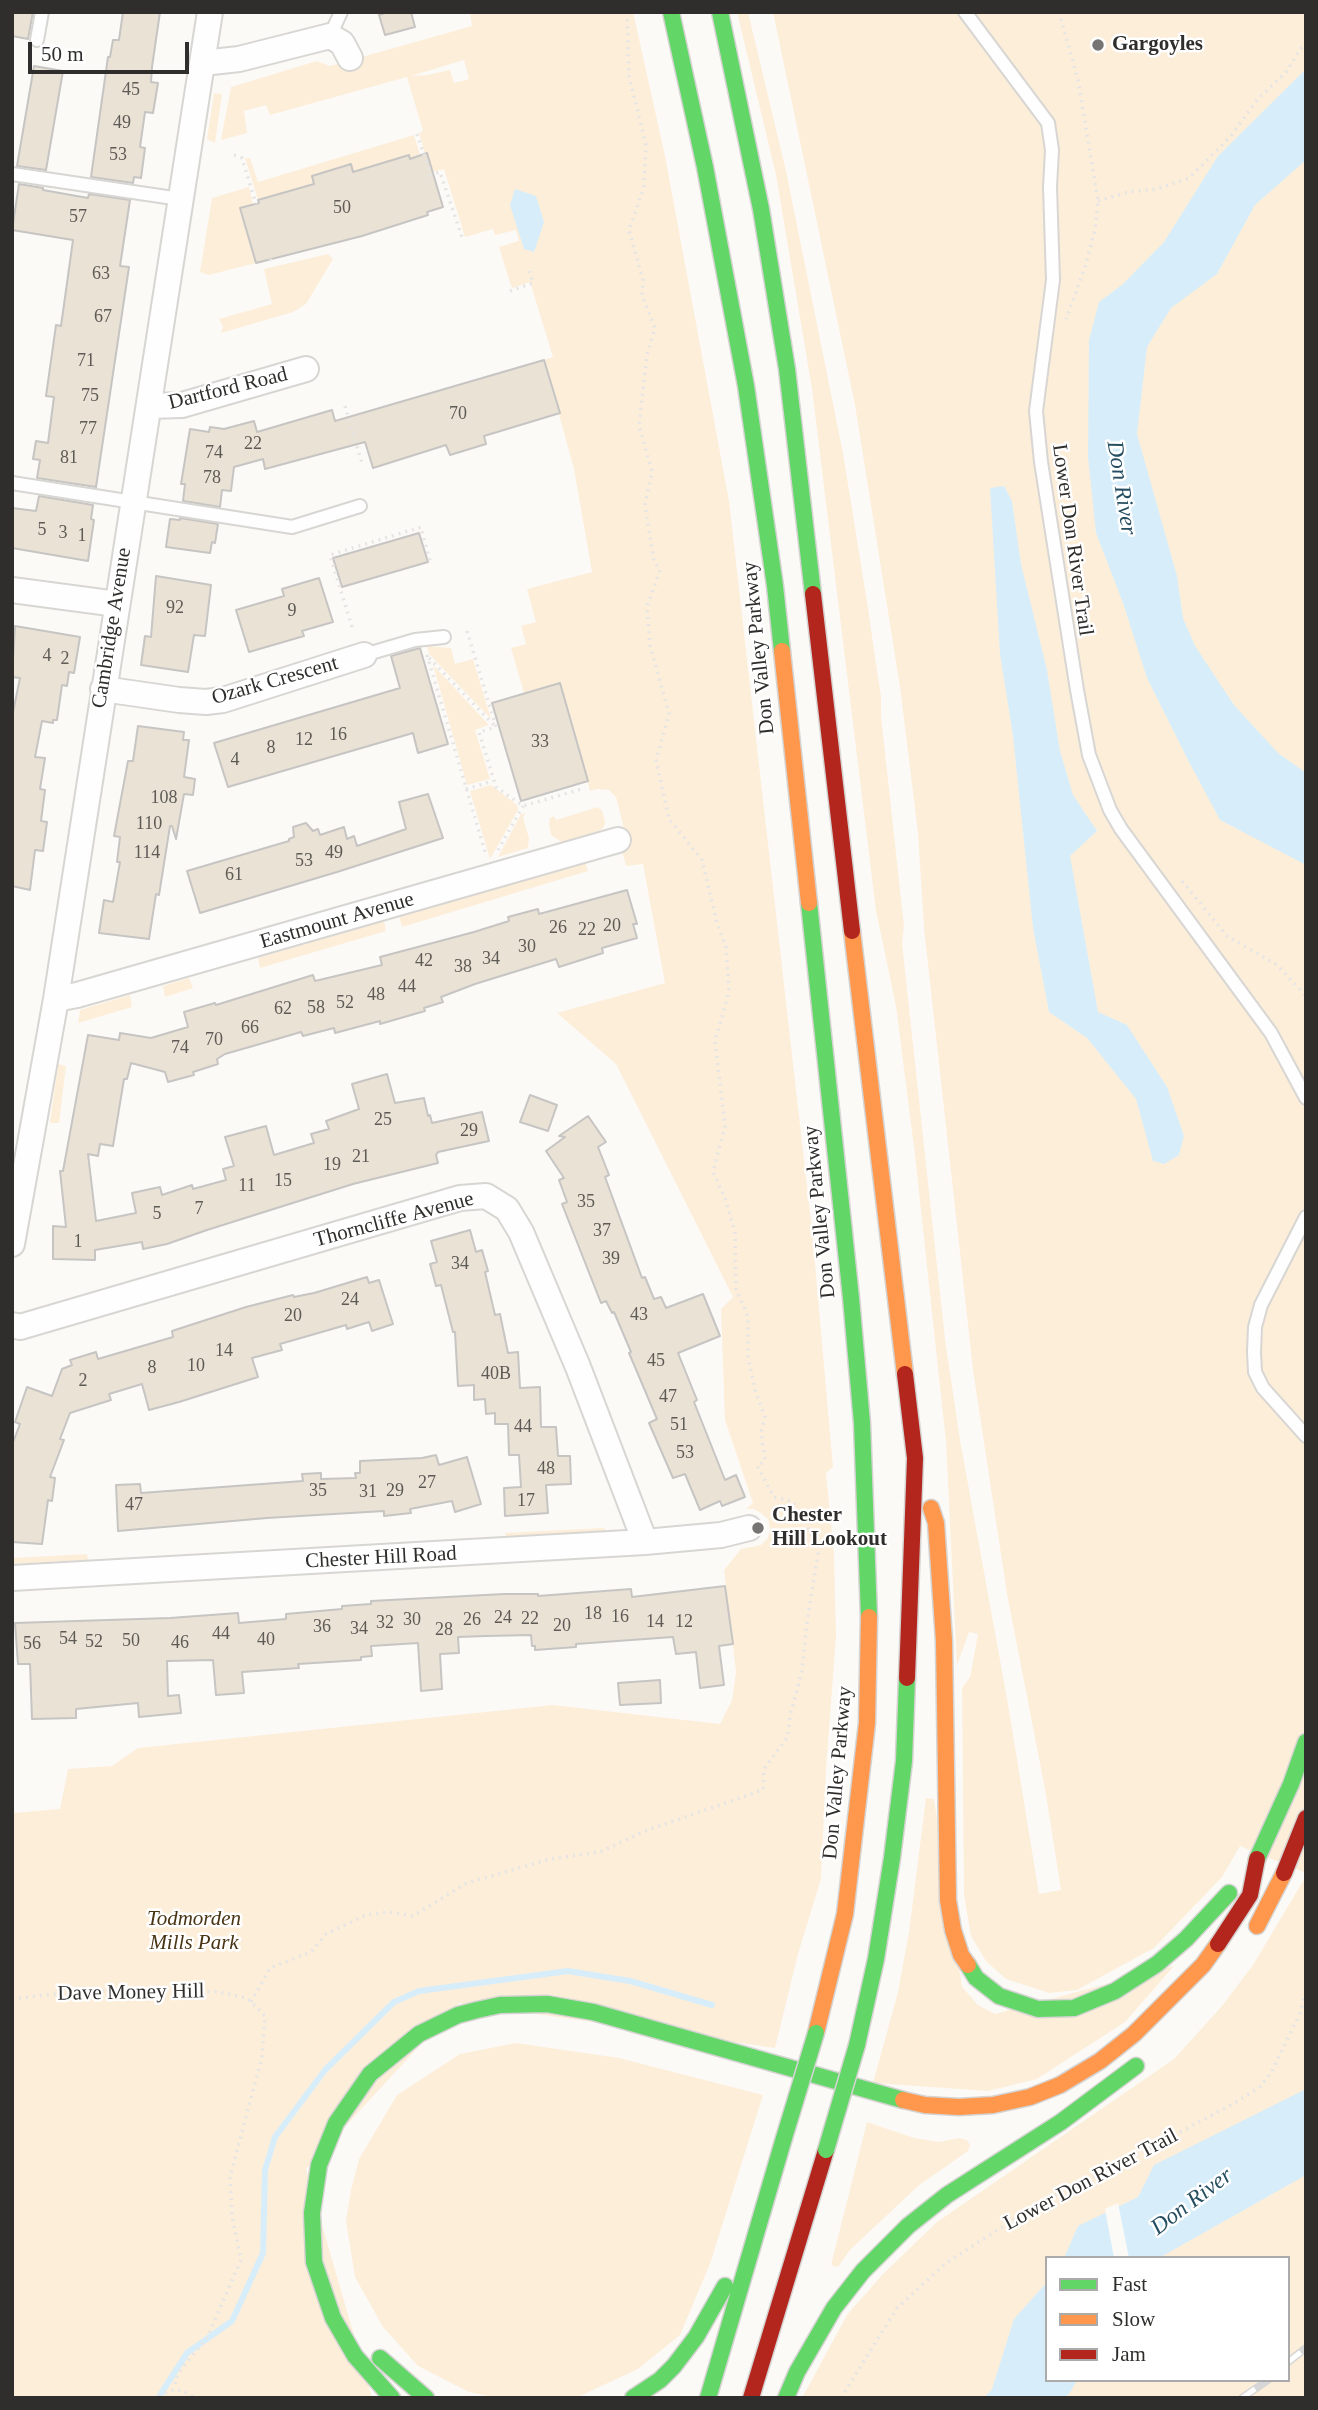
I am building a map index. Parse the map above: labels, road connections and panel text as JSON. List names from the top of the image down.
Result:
{
  "streets": {
    "main road": ["Don Valley Parkway"],
    "street": [
      "Dartford Road",
      "Cambridge Avenue",
      "Ozark Crescent",
      "Eastmount Avenue",
      "Thorncliffe Avenue",
      "Chester Hill Road"
    ],
    "path": ["Lower Don River Trail", "Dave Money Hill"]
  },
  "crossings": [
    ["Dartford Road", "Cambridge Avenue"],
    ["Cambridge Avenue", "Ozark Crescent"],
    ["Cambridge Avenue", "Eastmount Avenue"],
    ["Thorncliffe Avenue", "Chester Hill Road"]
  ],
  "water": ["Don River"],
  "parks": ["Todmorden Mills Park"],
  "places": ["Gargoyles", "Chester Hill Lookout"],
  "house_numbers": [
    "45",
    "49",
    "53",
    "50",
    "57",
    "63",
    "67",
    "71",
    "75",
    "70",
    "77",
    "22",
    "74",
    "81",
    "78",
    "5",
    "3",
    "1",
    "92",
    "9",
    "4",
    "2",
    "16",
    "12",
    "33",
    "8",
    "4",
    "108",
    "110",
    "114",
    "49",
    "53",
    "61",
    "20",
    "26",
    "22",
    "30",
    "34",
    "42",
    "38",
    "44",
    "48",
    "52",
    "58",
    "62",
    "66",
    "70",
    "74",
    "25",
    "29",
    "21",
    "19",
    "15",
    "11",
    "35",
    "7",
    "5",
    "37",
    "1",
    "39",
    "34",
    "24",
    "43",
    "20",
    "14",
    "45",
    "10",
    "8",
    "40B",
    "2",
    "47",
    "51",
    "44",
    "53",
    "48",
    "27",
    "35",
    "29",
    "31",
    "17",
    "47",
    "18",
    "16",
    "24",
    "22",
    "30",
    "26",
    "14",
    "12",
    "32",
    "20",
    "36",
    "34",
    "28",
    "44",
    "54",
    "40",
    "50",
    "52",
    "46",
    "56"
  ],
  "legend": ["Fast", "Slow", "Jam"],
  "scale_bar": "50 m"
}
